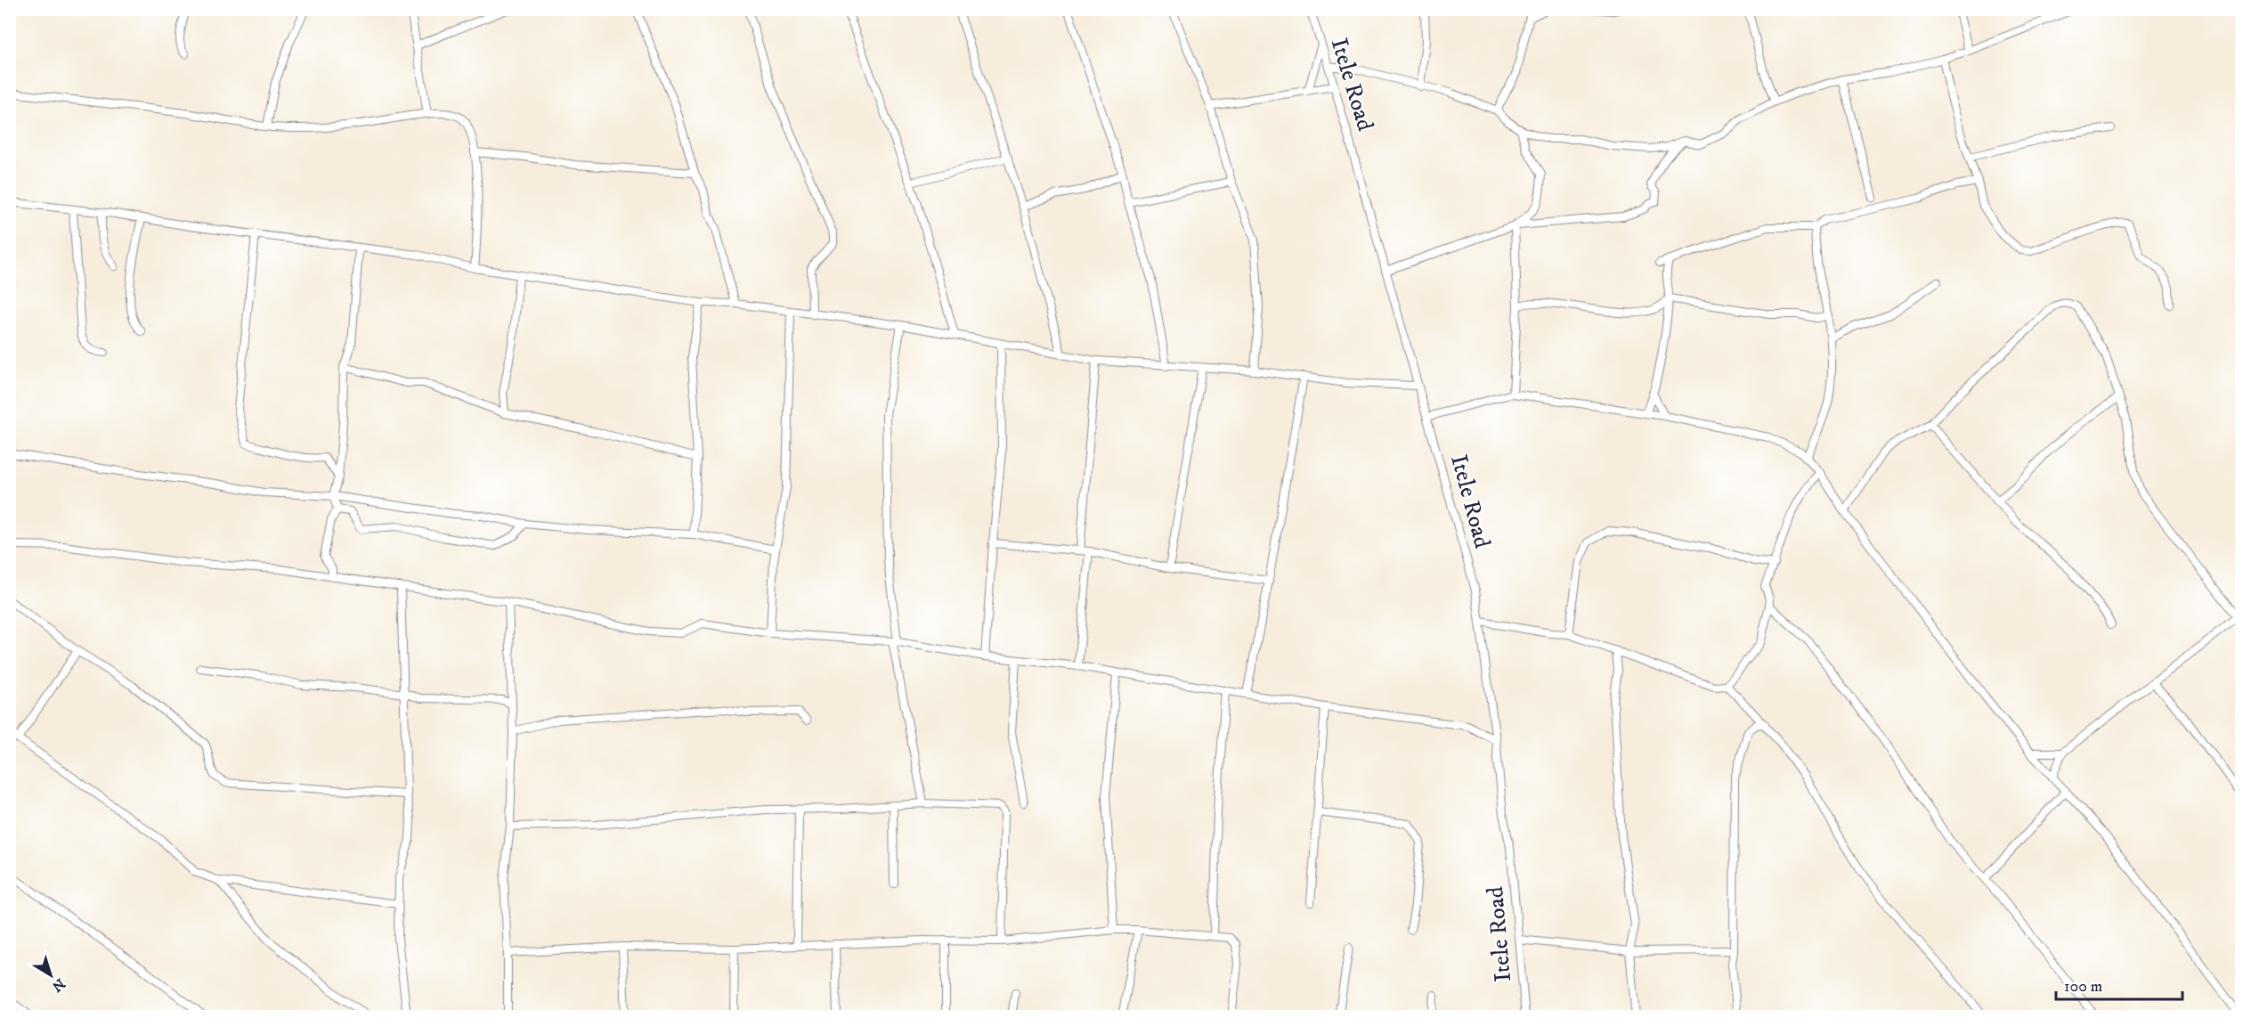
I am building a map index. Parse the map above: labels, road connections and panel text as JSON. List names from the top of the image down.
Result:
{
  "streets": {
    "street": ["Itele Road"]
  },
  "scale_bar": "100 m",
  "north": "bottom right"
}
